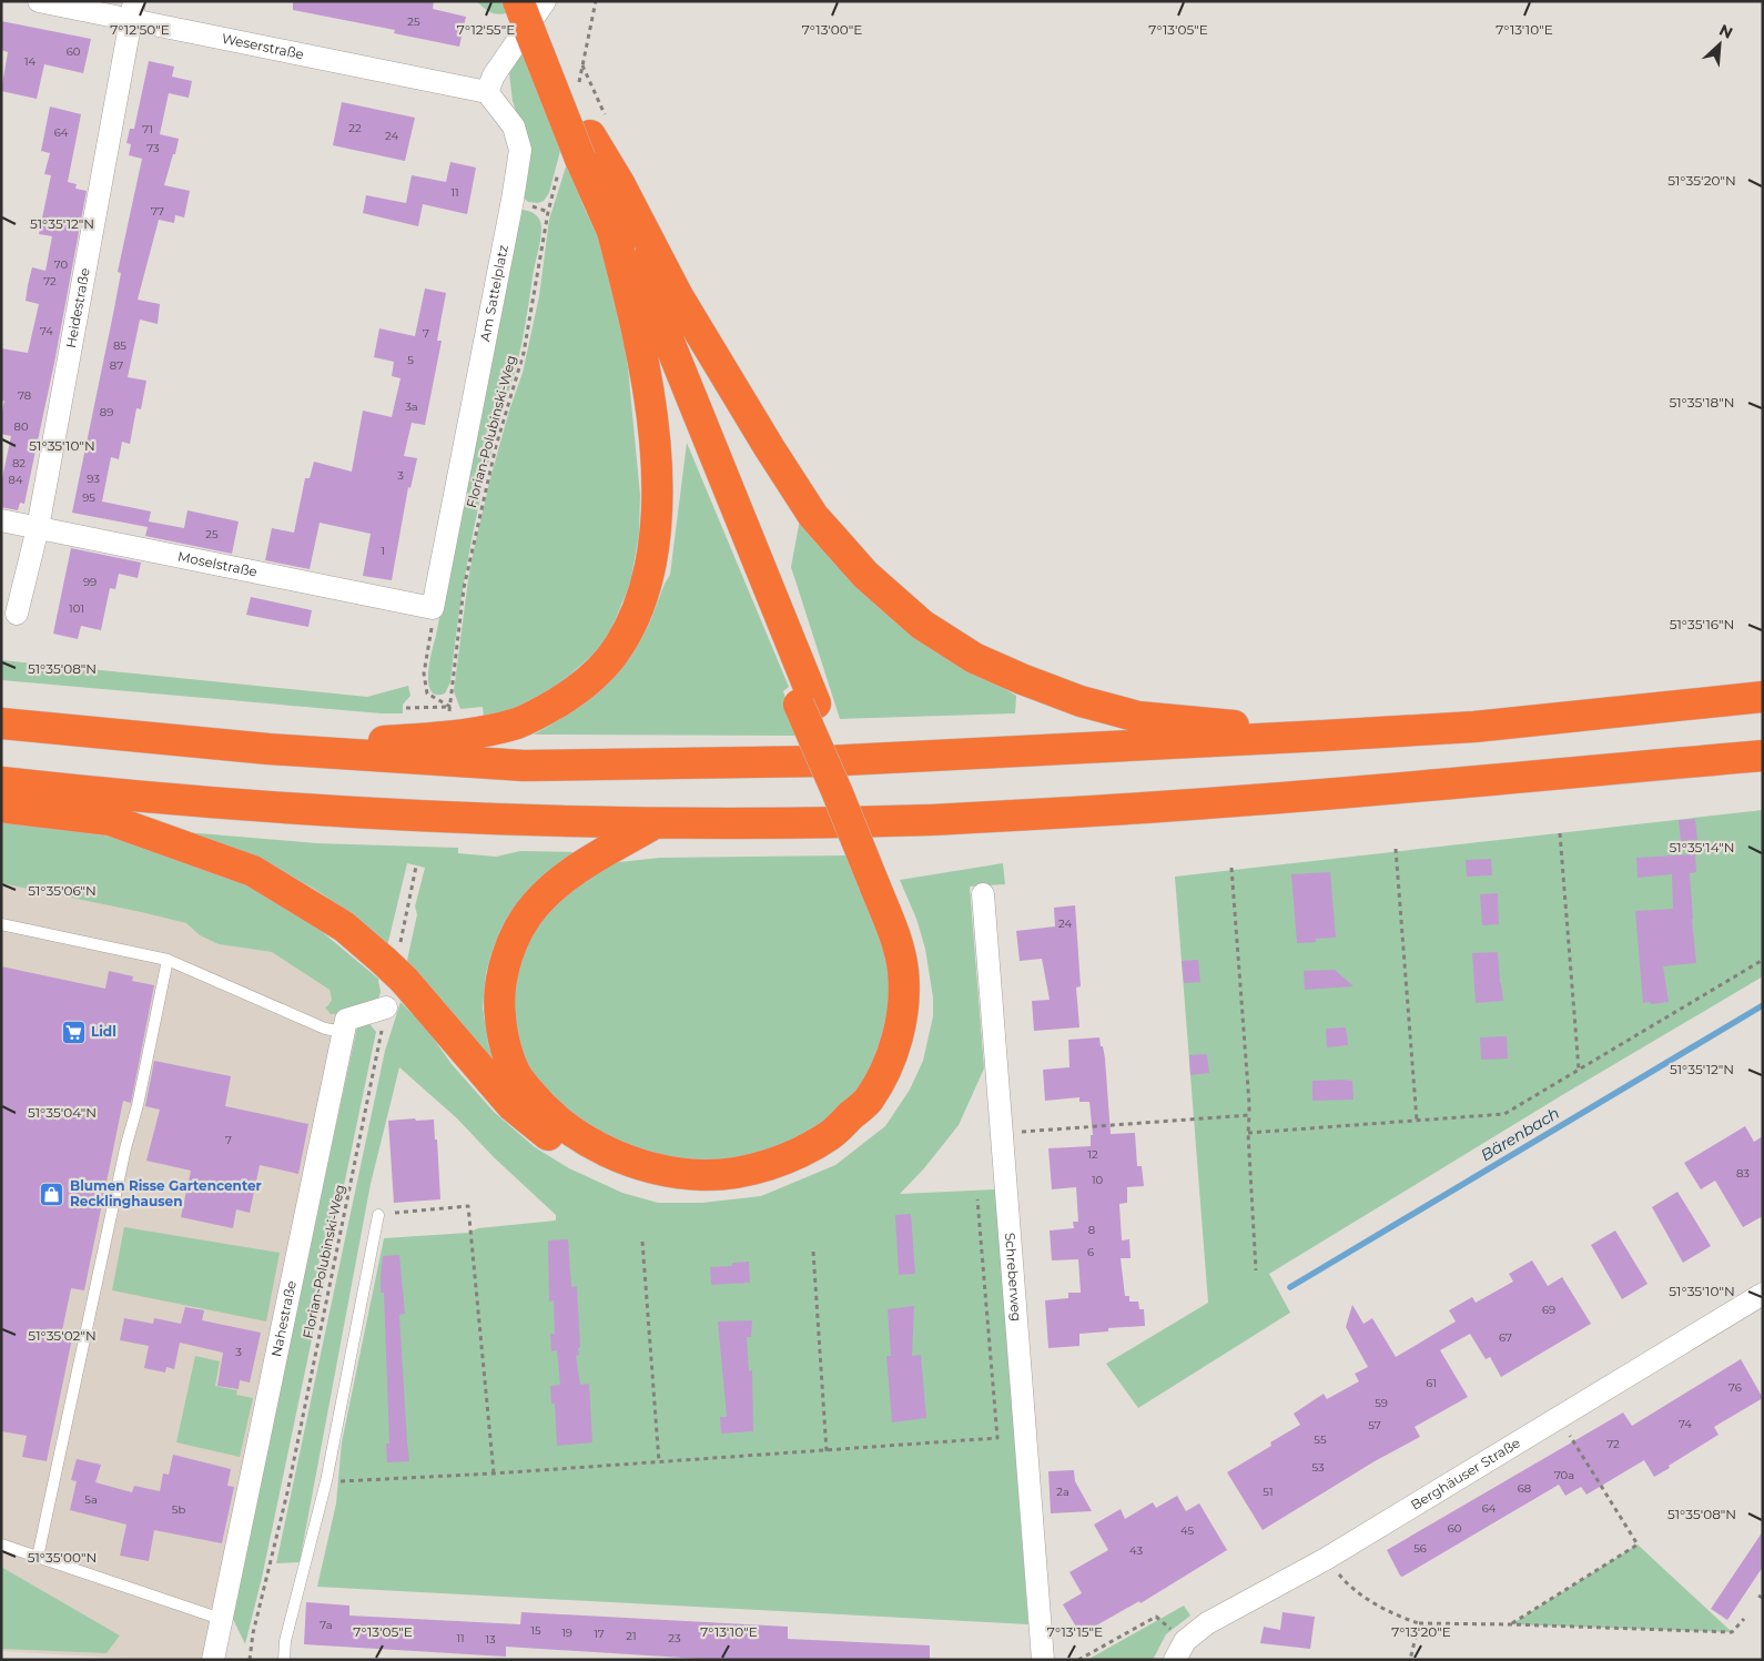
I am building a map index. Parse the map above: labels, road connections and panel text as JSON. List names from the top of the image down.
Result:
{
  "streets": {
    "street": [
      "Weserstraße",
      "Am Sattelplatz",
      "Heidestraße",
      "Moselstraße",
      "Schreberweg",
      "Nahestraße",
      "Berghäuser Straße"
    ],
    "path": ["Florian-Polubinski-Weg"]
  },
  "crossings": [
    ["Weserstraße", "Am Sattelplatz"],
    ["Weserstraße", "Heidestraße"],
    ["Am Sattelplatz", "Moselstraße"],
    ["Heidestraße", "Moselstraße"]
  ],
  "water": ["Bärenbach"],
  "places": {
    "supermarket": ["Lidl"],
    "shop": ["Blumen Risse Gartencenter Recklinghausen"]
  },
  "house_numbers": [
    "25",
    "60",
    "14",
    "22",
    "71",
    "64",
    "24",
    "73",
    "11",
    "77",
    "70",
    "72",
    "74",
    "7",
    "85",
    "5",
    "87",
    "78",
    "3a",
    "89",
    "80",
    "82",
    "3",
    "93",
    "84",
    "95",
    "25",
    "1",
    "99",
    "101",
    "24",
    "7",
    "12",
    "83",
    "10",
    "8",
    "6",
    "69",
    "67",
    "3",
    "61",
    "76",
    "59",
    "74",
    "57",
    "55",
    "72",
    "53",
    "70a",
    "68",
    "2a",
    "51",
    "5a",
    "64",
    "5b",
    "60",
    "45",
    "56",
    "43",
    "7a",
    "15",
    "19",
    "17",
    "21",
    "11",
    "23",
    "13"
  ],
  "north": "top right",
  "coordinates": [
    "7°12'50\"E",
    "7°12'55\"E",
    "7°13'00\"E",
    "7°13'05\"E",
    "7°13'10\"E",
    "51°35'20\"N",
    "51°35'12\"N",
    "51°35'18\"N",
    "51°35'10\"N",
    "51°35'16\"N",
    "51°35'08\"N",
    "51°35'14\"N",
    "51°35'06\"N",
    "51°35'04\"N",
    "51°35'02\"N",
    "51°35'00\"N",
    "7°13'15\"E",
    "7°13'20\"E"
  ]
}
